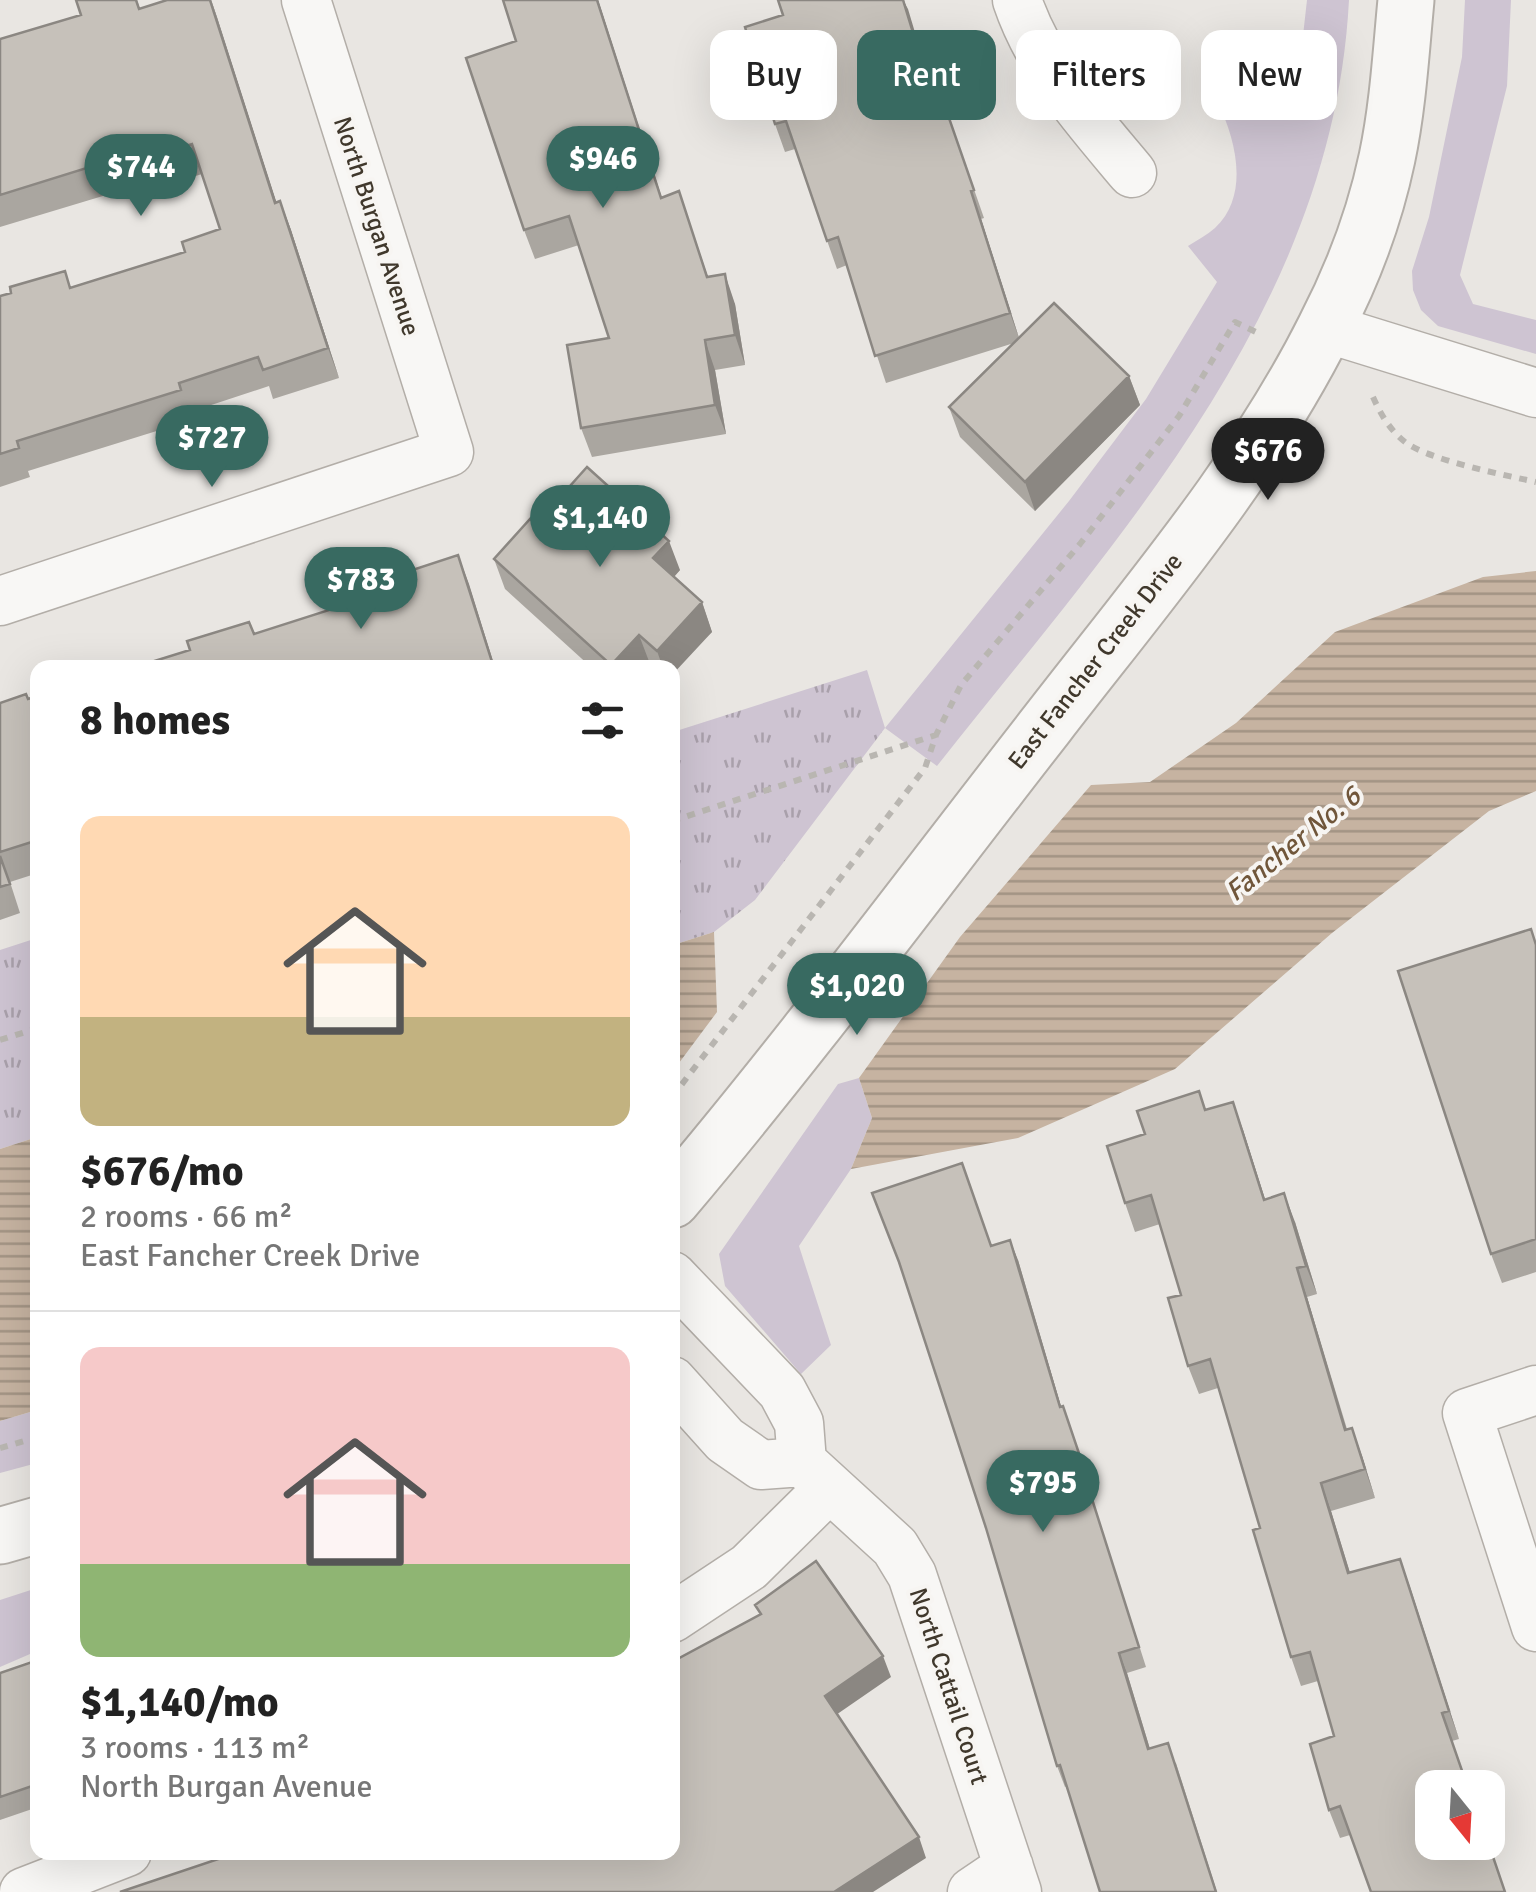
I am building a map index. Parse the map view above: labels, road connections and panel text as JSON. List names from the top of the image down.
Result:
{
  "streets": {
    "street": ["North Burgan Avenue", "East Fancher Creek Drive", "North Cattail Court"]
  },
  "water": ["Fancher No. 6"],
  "north": "bottom",
  "page": {
    "chip": [
      "Buy",
      "Rent",
      "Filters",
      "New"
    ],
    "price": [
      "$946",
      "$744",
      "$727",
      "$676",
      "$1,140",
      "$783",
      "$1,020",
      "$795"
    ],
    "heading": "8 homes",
    "list": [
      {
        "name": "$676/mo",
        "note": "2 rooms · 66 m² · East Fancher Creek Drive"
      },
      {
        "name": "$1,140/mo",
        "note": "3 rooms · 113 m² · North Burgan Avenue"
      }
    ]
  }
}
